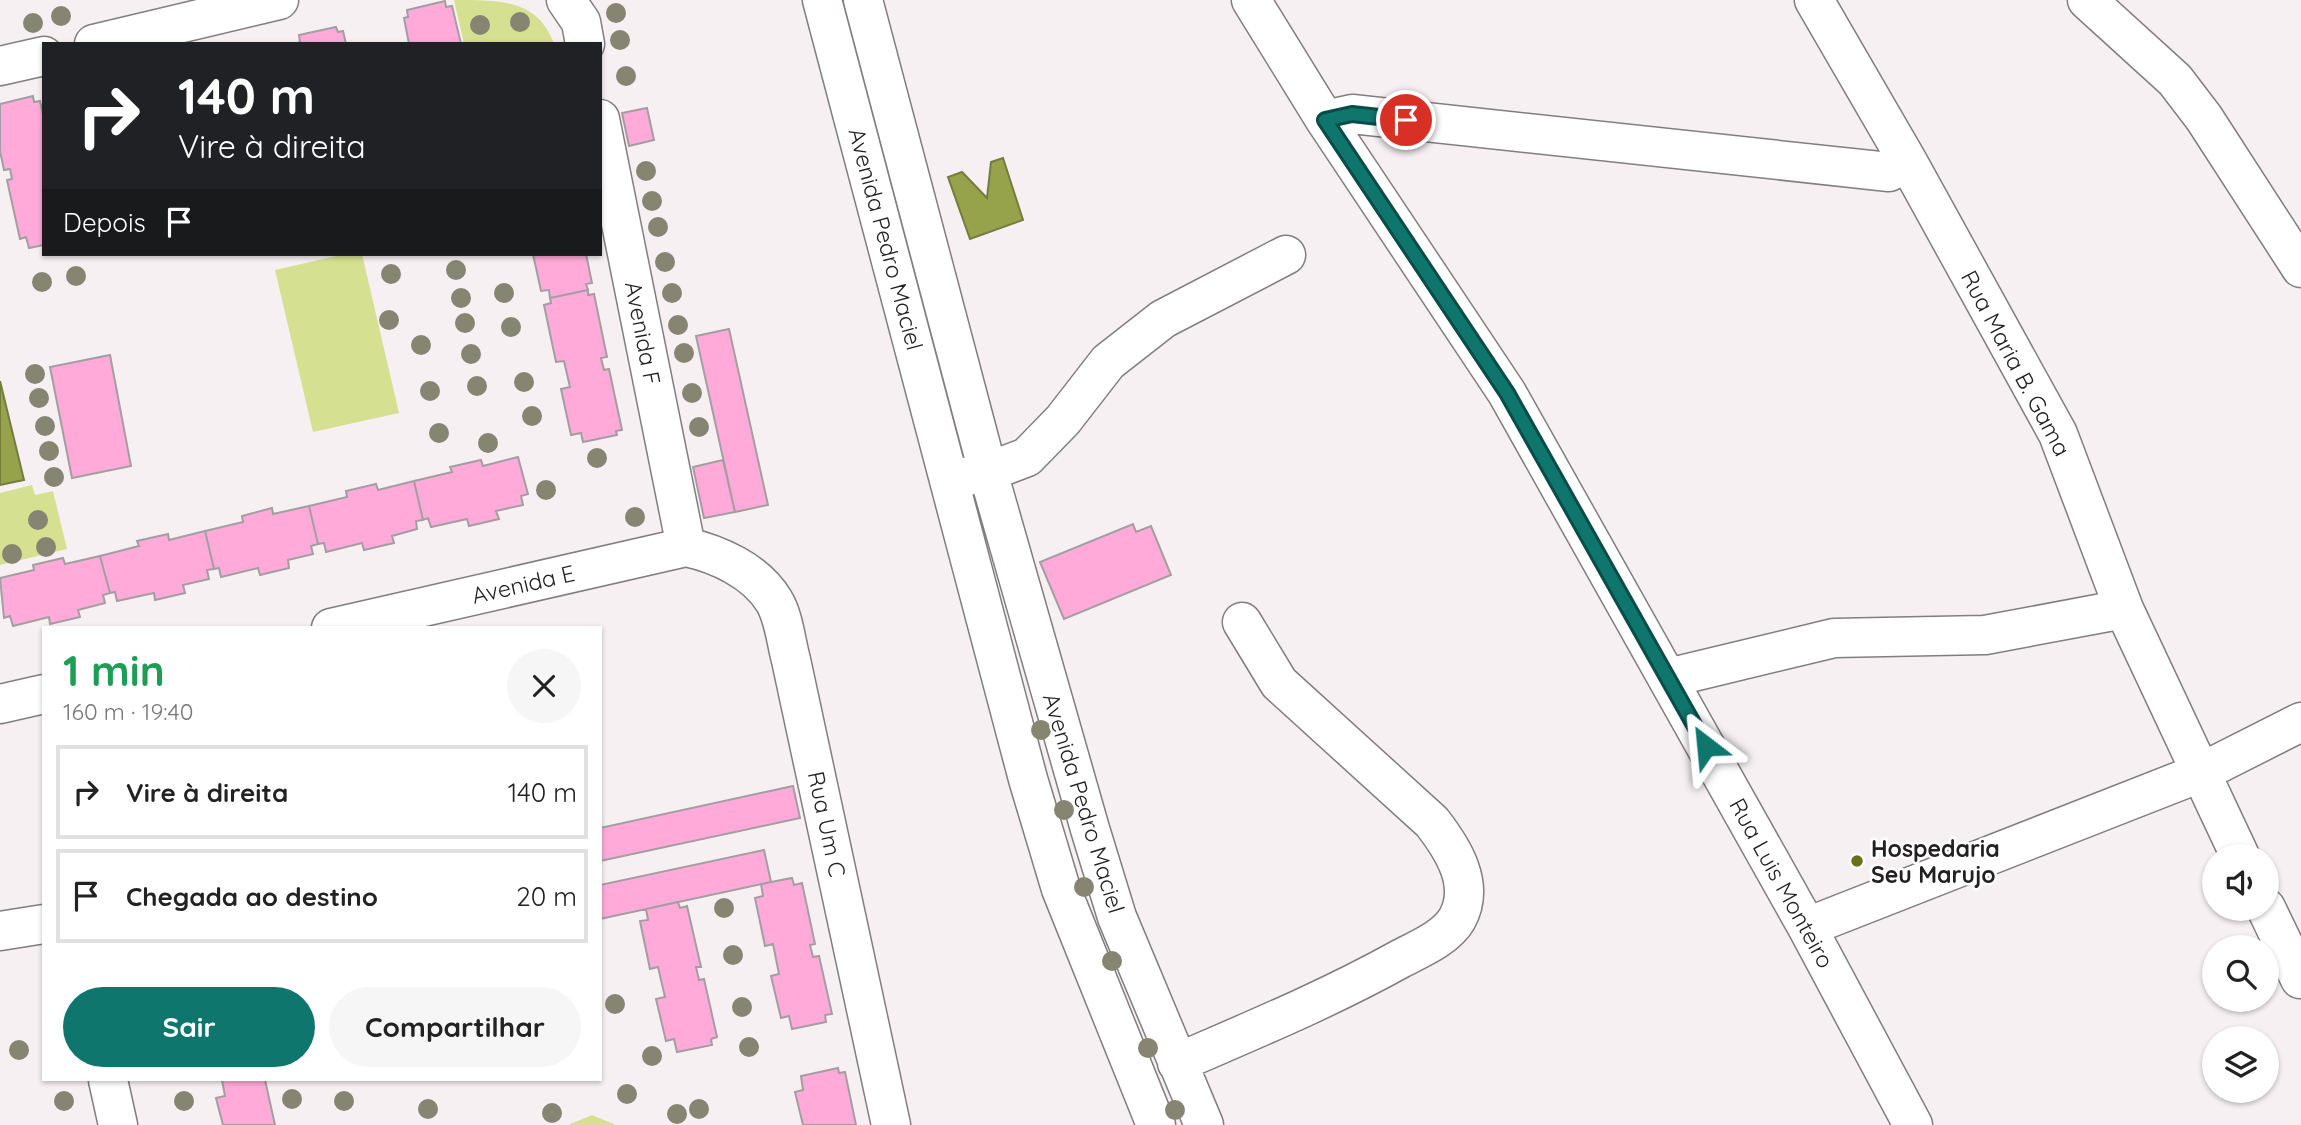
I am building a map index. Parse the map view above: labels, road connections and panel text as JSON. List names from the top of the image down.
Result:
{
  "streets": {
    "street": [
      "Avenida Pedro Maciel",
      "Avenida F",
      "Rua Maria B. Gama",
      "Avenida E",
      "Rua Um C",
      "Rua Luis Monteiro"
    ]
  },
  "crossings": [
    ["Avenida F", "Avenida E"],
    ["Avenida F", "Rua Um C"],
    ["Avenida E", "Rua Um C"]
  ],
  "places": ["Hospedaria Seu Marujo"],
  "page": {
    "turn": ["140 m", "Vire à direita"],
    "then": "Depois",
    "heading": ["1 min", "160 m · 19:40"],
    "list": [
      {
        "name": "Vire à direita",
        "value": "140 m"
      },
      {
        "name": "Chegada ao destino",
        "value": "20 m"
      }
    ],
    "buttons": ["Sair", "Compartilhar"]
  }
}
